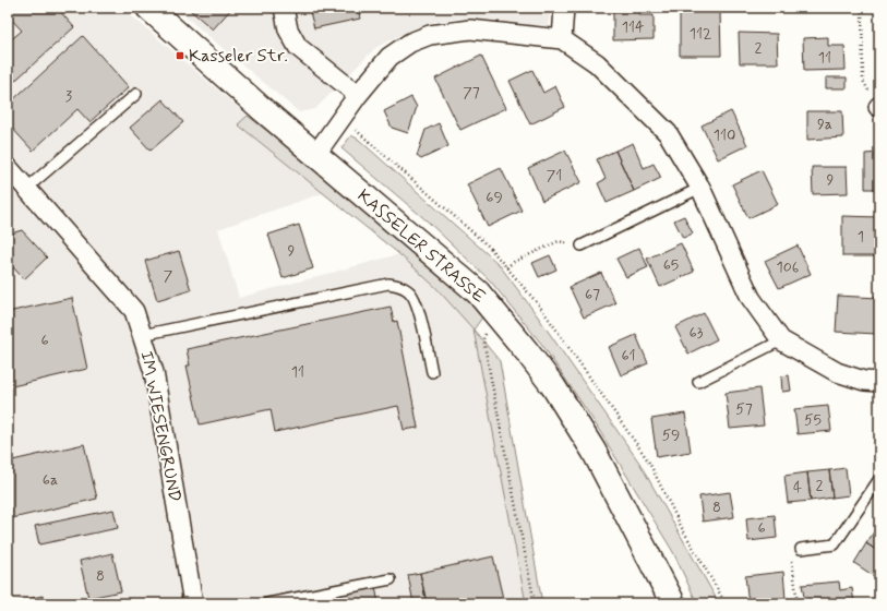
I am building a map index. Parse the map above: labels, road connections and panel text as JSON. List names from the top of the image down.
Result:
{
  "streets": {
    "main road": ["KASSELER STRASSE"],
    "street": ["IM WIESENGRUND"]
  },
  "places": {
    "transit": ["Kasseler Str."]
  },
  "house_numbers": [
    "114",
    "112",
    "2",
    "11",
    "77",
    "3",
    "9a",
    "110",
    "71",
    "9",
    "69",
    "1",
    "9",
    "65",
    "106",
    "7",
    "67",
    "63",
    "6",
    "61",
    "11",
    "57",
    "55",
    "59",
    "6a",
    "2",
    "4",
    "8",
    "6",
    "8"
  ]
}
